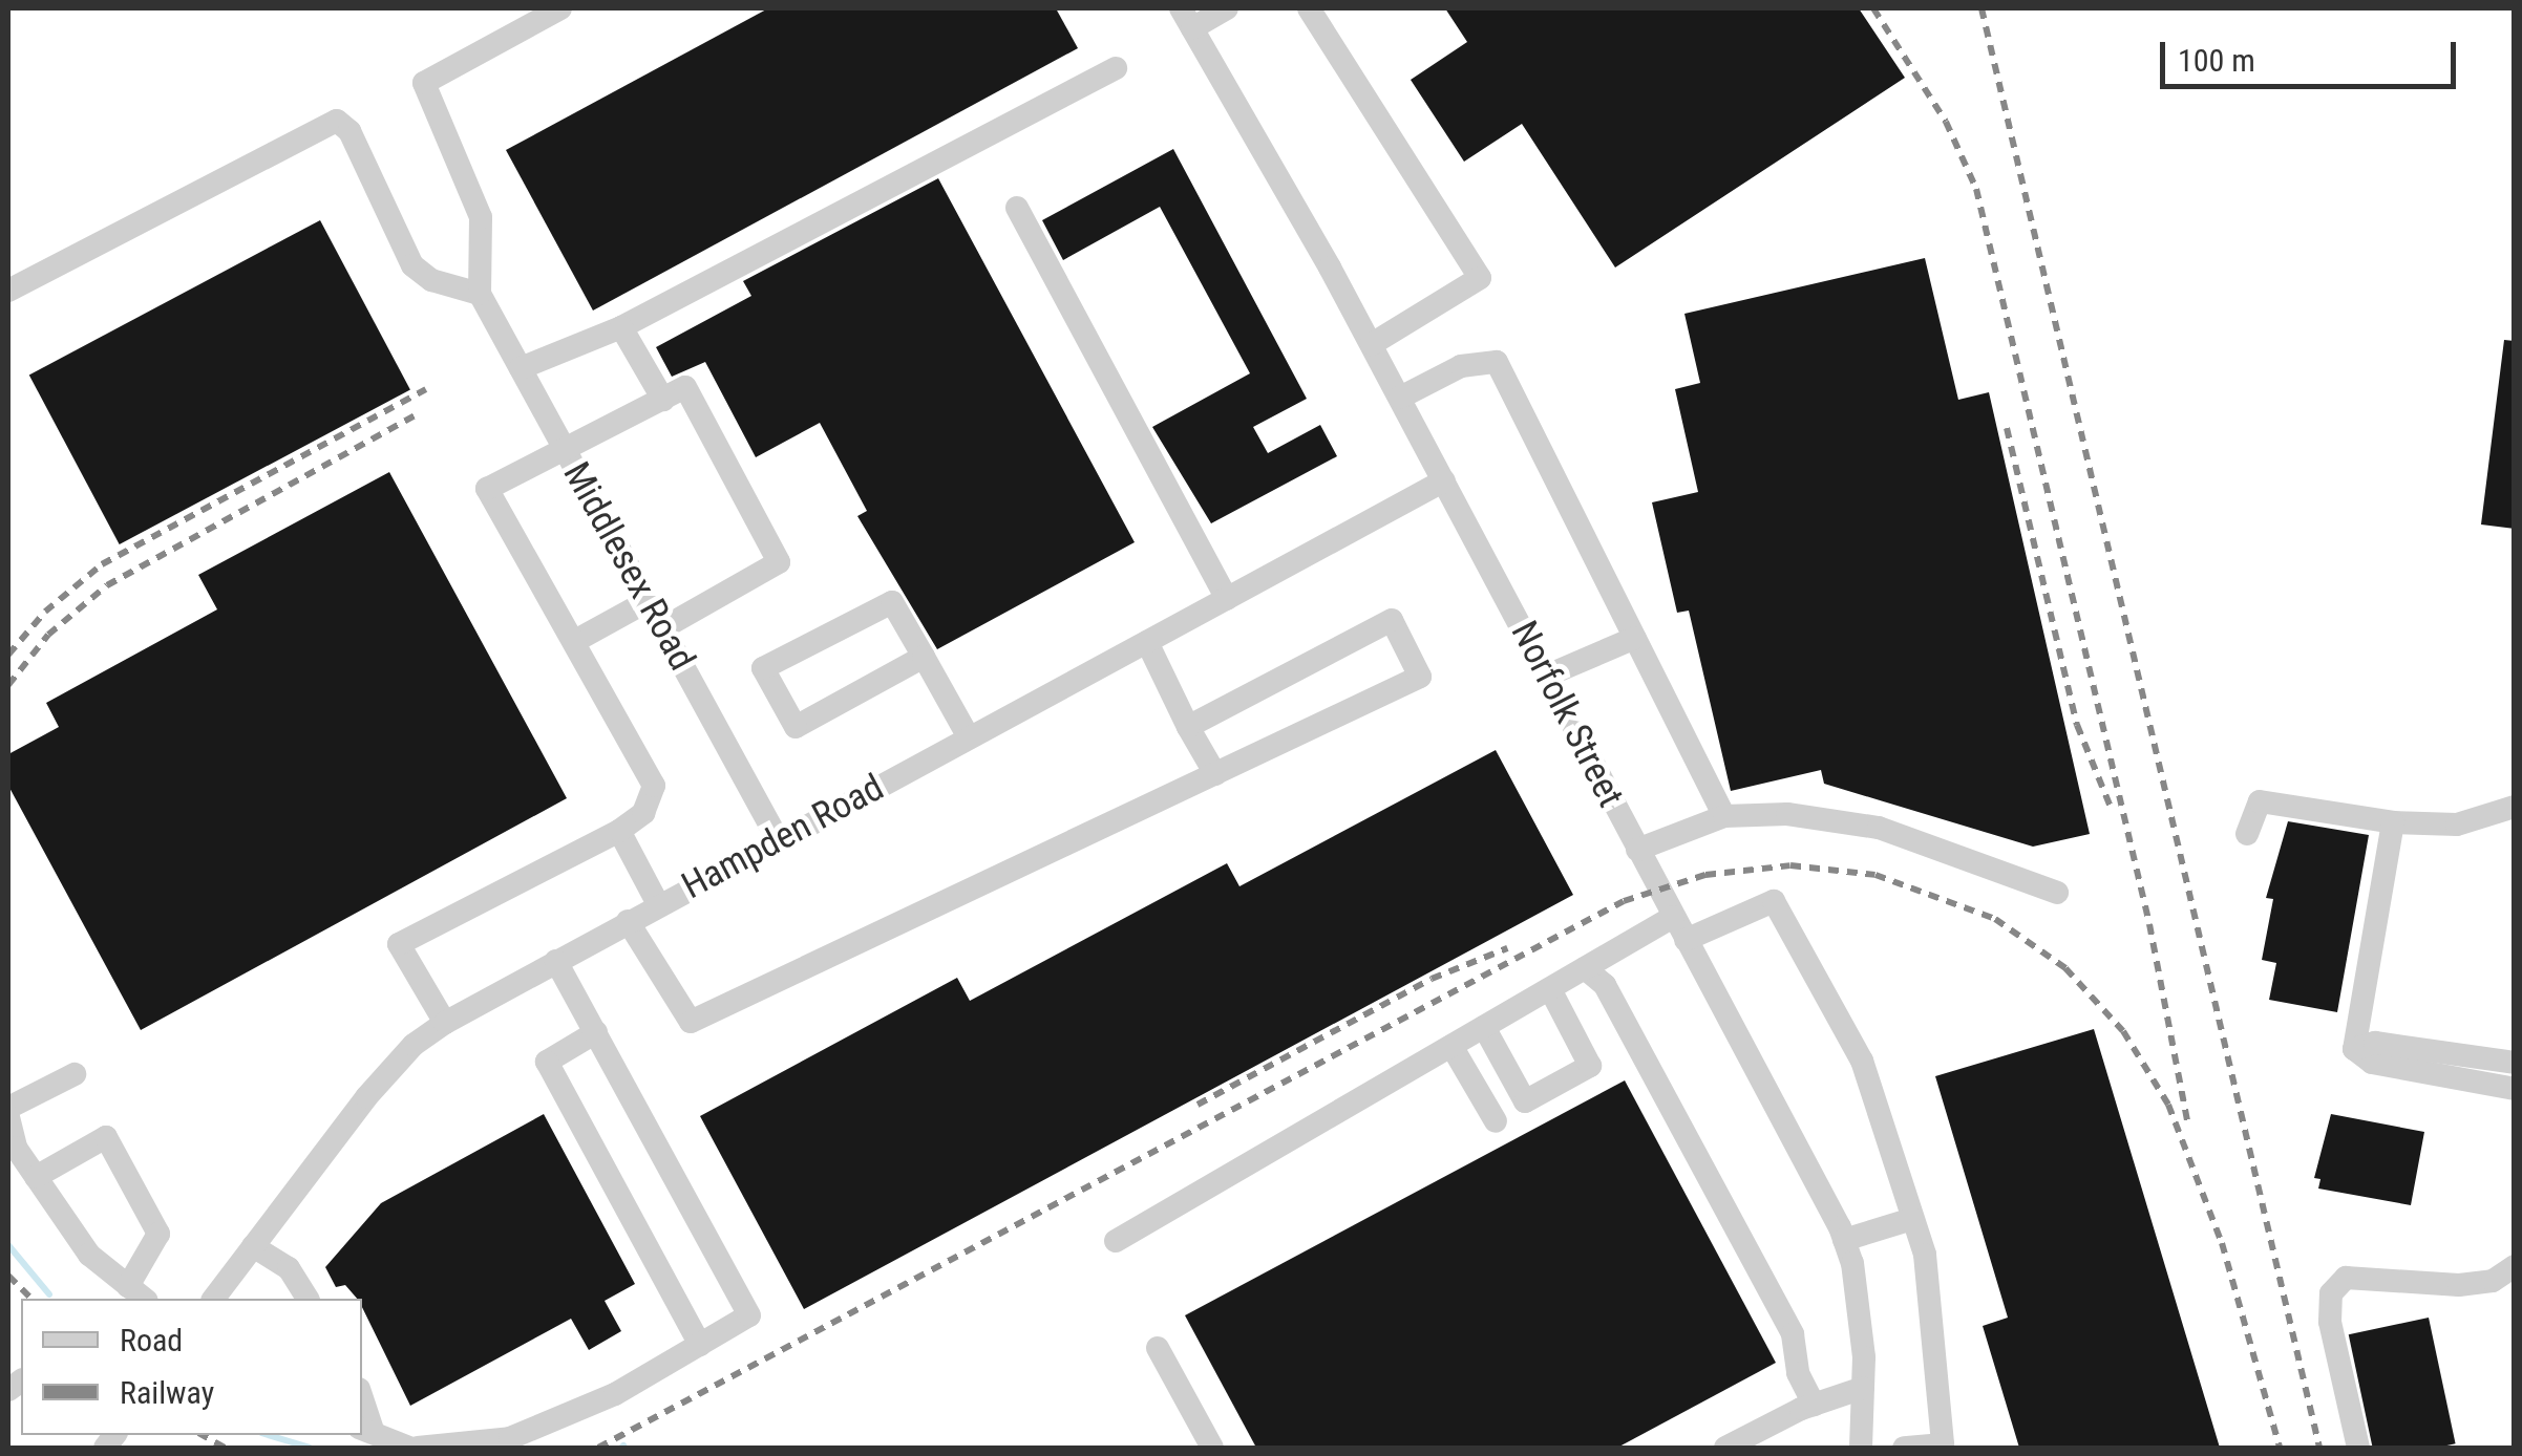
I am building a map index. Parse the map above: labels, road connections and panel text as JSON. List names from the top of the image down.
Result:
{
  "streets": {
    "street": ["Middlesex Road", "Norfolk Street", "Hampden Road"]
  },
  "crossings": [
    ["Middlesex Road", "Hampden Road"],
    ["Norfolk Street", "Hampden Road"]
  ],
  "legend": ["Road", "Railway"],
  "scale_bar": "100 m"
}
